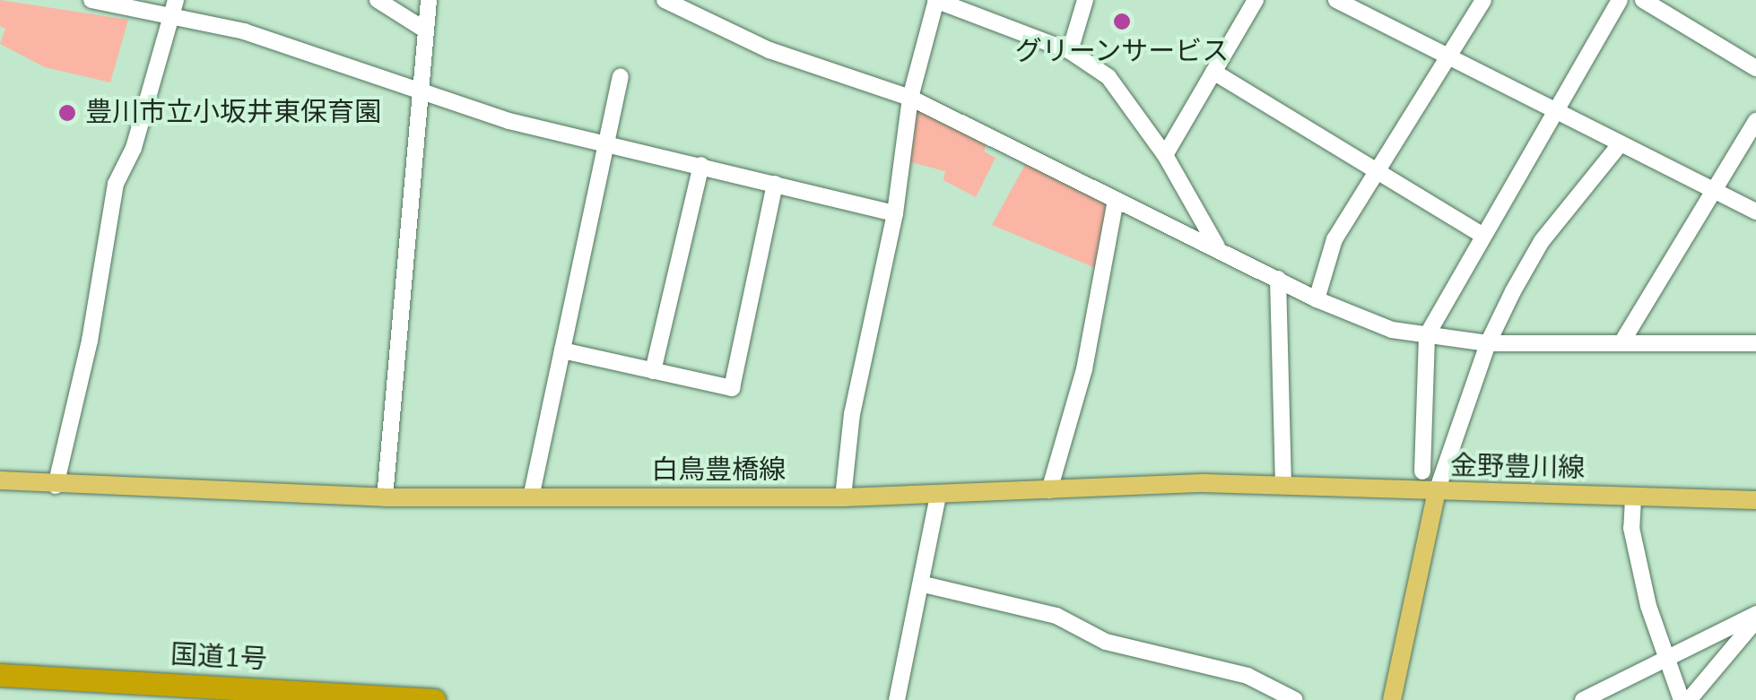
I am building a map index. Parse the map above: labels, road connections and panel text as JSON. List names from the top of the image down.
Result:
{
  "streets": {
    "highway": ["国道1号"],
    "main road": ["金野豊川線", "白鳥豊橋線"]
  },
  "crossings": [
    ["金野豊川線", "白鳥豊橋線"]
  ],
  "places": ["グリーンサービス", "豊川市立小坂井東保育園"]
}
